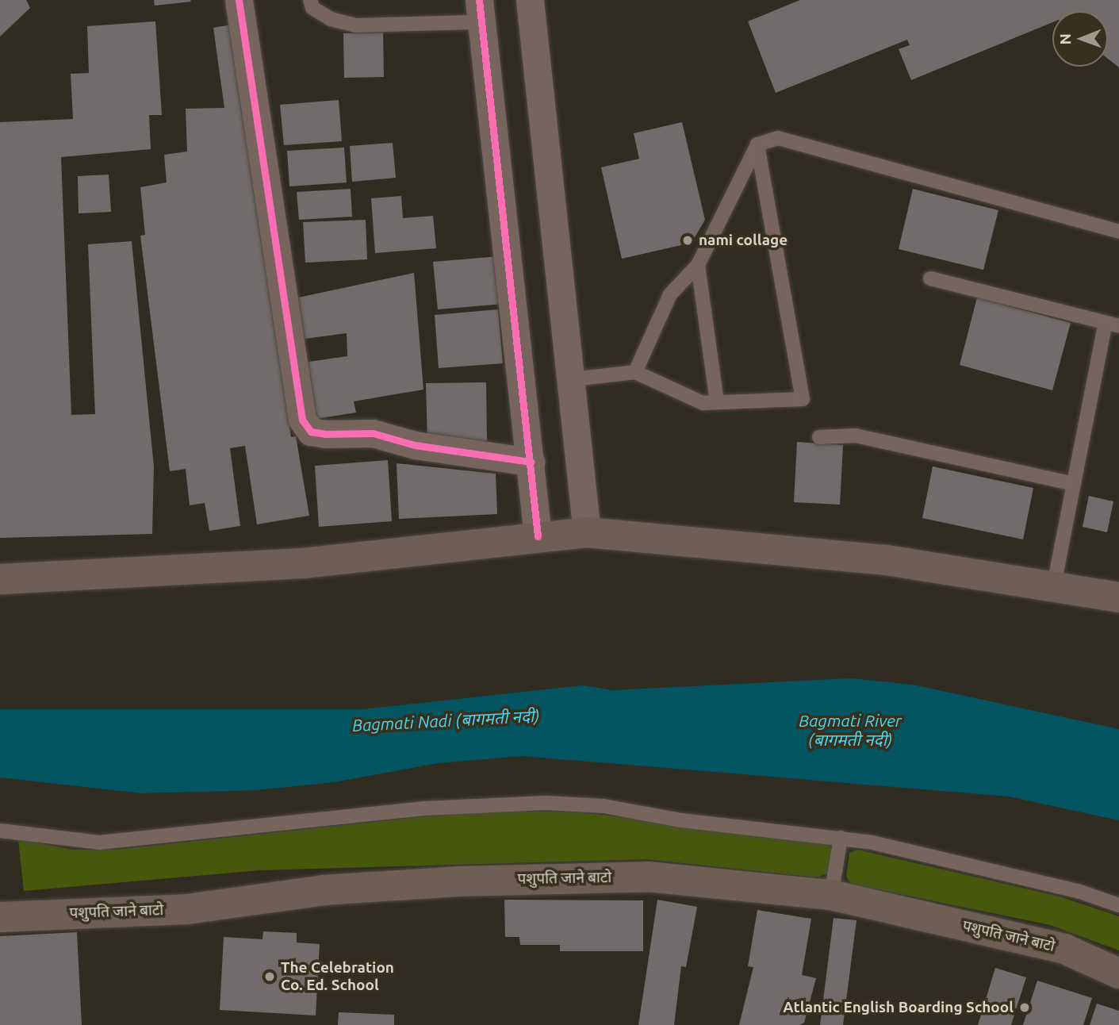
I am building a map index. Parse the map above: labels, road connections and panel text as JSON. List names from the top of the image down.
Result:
{
  "streets": {
    "main road": ["पशुपति जाने बाटो"]
  },
  "water": ["Bagmati Nadi (बागमती नदी)", "Bagmati River (बागमती नदी)"],
  "places": ["nami collage", "The Celebration Co. Ed. School", "Atlantic English Boarding School"],
  "north": "left"
}
